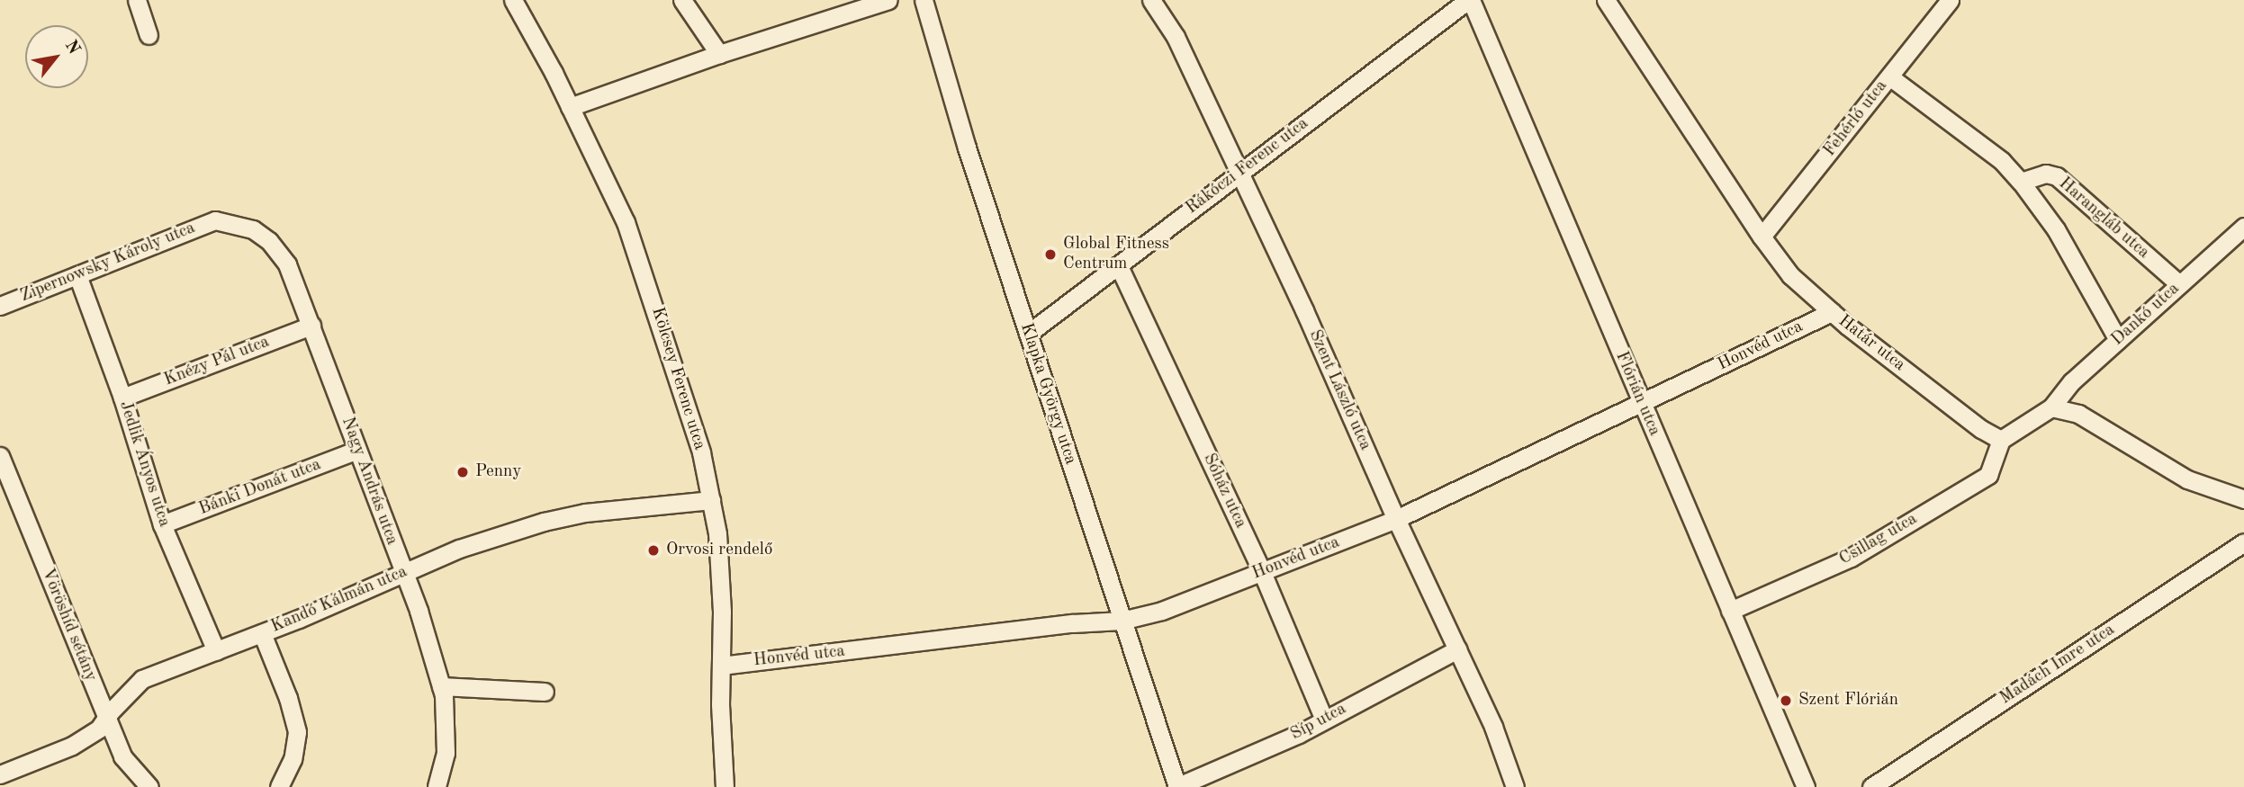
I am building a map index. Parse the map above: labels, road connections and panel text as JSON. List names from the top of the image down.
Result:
{
  "streets": {
    "street": [
      "Fehérló utca",
      "Rákóczi Ferenc utca",
      "Harangláb utca",
      "Zipernowsky Károly utca",
      "Dankó utca",
      "Határ utca",
      "Honvéd utca",
      "Knézy Pál utca",
      "Kölcsey Ferenc utca",
      "Szent László utca",
      "Klapka György utca",
      "Flórián utca",
      "Jedlik Ányos utca",
      "Nagy András utca",
      "Bánki Donát utca",
      "Sóház utca",
      "Csillag utca",
      "Kandó Kálmán utca",
      "Vöröshíd sétány",
      "Madách Imre utca",
      "Síp utca"
    ]
  },
  "crossings": [
    ["Fehérló utca", "Harangláb utca"],
    ["Fehérló utca", "Határ utca"],
    ["Rákóczi Ferenc utca", "Szent László utca"],
    ["Rákóczi Ferenc utca", "Klapka György utca"],
    ["Rákóczi Ferenc utca", "Flórián utca"],
    ["Rákóczi Ferenc utca", "Sóház utca"],
    ["Harangláb utca", "Dankó utca"],
    ["Zipernowsky Károly utca", "Jedlik Ányos utca"],
    ["Zipernowsky Károly utca", "Nagy András utca"],
    ["Határ utca", "Honvéd utca"],
    ["Határ utca", "Csillag utca"],
    ["Honvéd utca", "Kölcsey Ferenc utca"],
    ["Honvéd utca", "Szent László utca"],
    ["Honvéd utca", "Klapka György utca"],
    ["Honvéd utca", "Flórián utca"],
    ["Honvéd utca", "Sóház utca"],
    ["Knézy Pál utca", "Jedlik Ányos utca"],
    ["Knézy Pál utca", "Nagy András utca"],
    ["Kölcsey Ferenc utca", "Kandó Kálmán utca"],
    ["Szent László utca", "Síp utca"],
    ["Klapka György utca", "Síp utca"],
    ["Flórián utca", "Csillag utca"],
    ["Jedlik Ányos utca", "Bánki Donát utca"],
    ["Jedlik Ányos utca", "Kandó Kálmán utca"],
    ["Nagy András utca", "Bánki Donát utca"],
    ["Nagy András utca", "Kandó Kálmán utca"],
    ["Sóház utca", "Síp utca"],
    ["Kandó Kálmán utca", "Vöröshíd sétány"]
  ],
  "places": [
    "Global Fitness Centrum",
    "Penny",
    "Orvosi rendelő",
    "Szent Flórián"
  ],
  "north": "top right"
}
